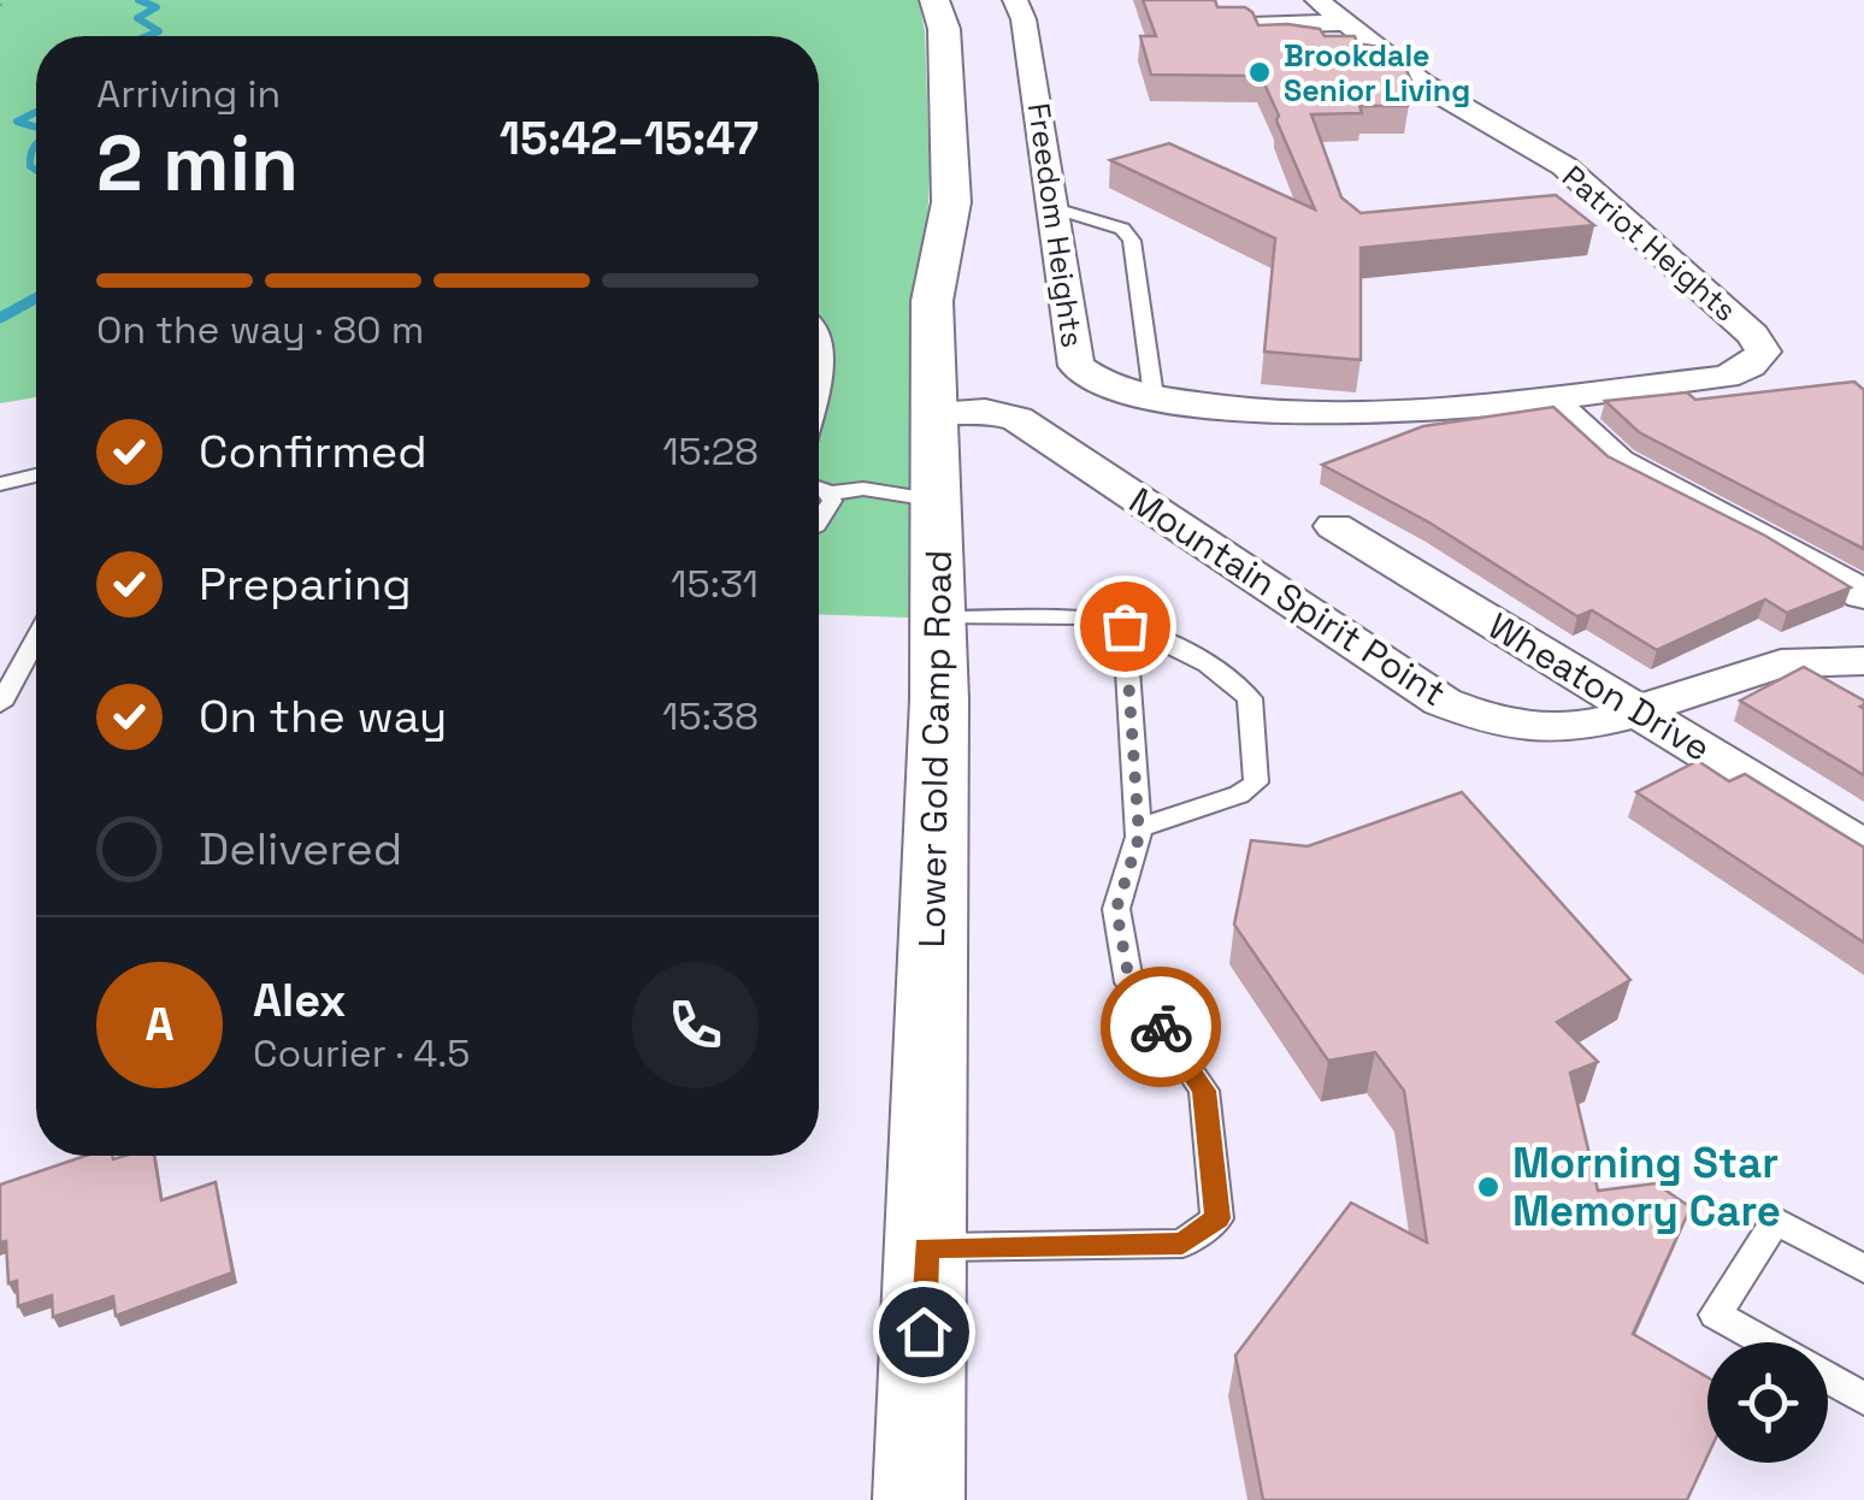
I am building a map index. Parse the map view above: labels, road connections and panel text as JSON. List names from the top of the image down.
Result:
{
  "streets": {
    "street": [
      "Freedom Heights",
      "Patriot Heights",
      "Mountain Spirit Point",
      "Wheaton Drive",
      "Lower Gold Camp Road"
    ]
  },
  "crossings": [
    ["Freedom Heights", "Patriot Heights"],
    ["Mountain Spirit Point", "Wheaton Drive"],
    ["Mountain Spirit Point", "Lower Gold Camp Road"]
  ],
  "places": ["Brookdale Senior Living", "Morning Star Memory Care"],
  "page": {
    "heading": ["2 min", "Arriving in", "15:42–15:47"],
    "panel": ["Alex", "Courier · 4.5"],
    "bar": "On the way · 80 m",
    "list": [
      ["Confirmed", "15:28"],
      ["Preparing", "15:31"],
      ["On the way", "15:38"],
      "Delivered"
    ],
    "round": "A"
  }
}
